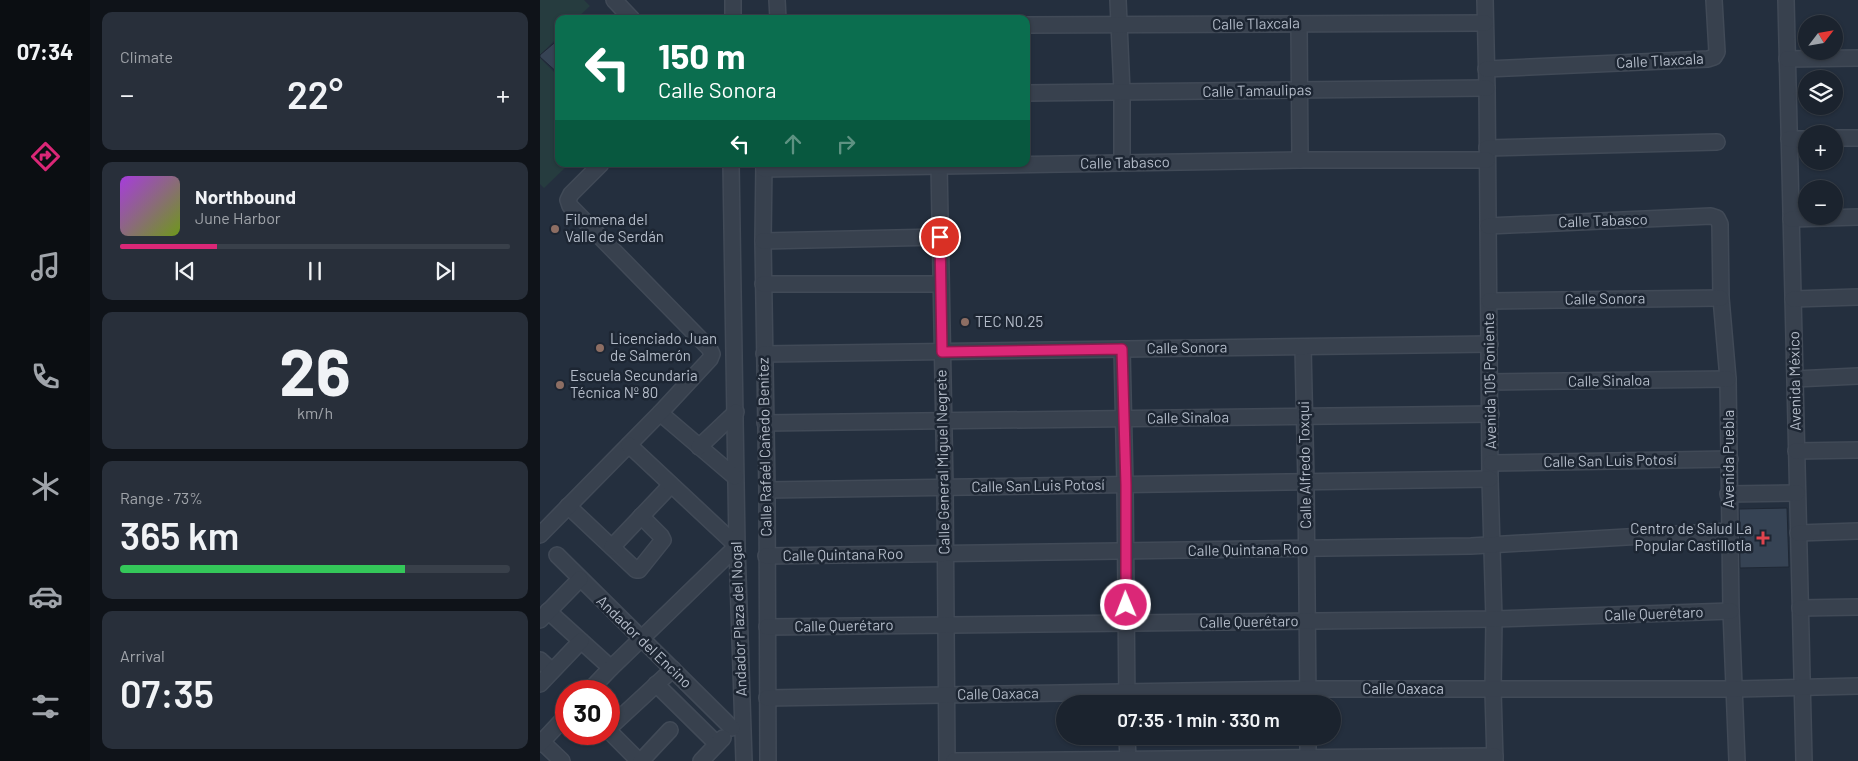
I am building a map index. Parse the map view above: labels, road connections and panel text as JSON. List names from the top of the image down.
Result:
{
  "streets": {
    "street": [
      "Calle Tlaxcala",
      "Calle Tamaulipas",
      "Calle Tabasco",
      "Calle Sonora",
      "Avenida 105 Poniente",
      "Calle Sinaloa",
      "Avenida México",
      "Calle Rafaél Cañedo Benítez",
      "Avenida Puebla",
      "Calle San Luis Potosí",
      "Calle General Miguel Negrete",
      "Calle Alfredo Toxqui",
      "Calle Quintana Roo",
      "Calle Querétaro",
      "Andador Plaza del Nogal",
      "Andador del Encino",
      "Calle Oaxaca"
    ]
  },
  "crossings": [
    ["Calle Tlaxcala", "Avenida 105 Poniente"],
    ["Calle Tamaulipas", "Avenida 105 Poniente"],
    ["Calle Tabasco", "Avenida 105 Poniente"],
    ["Calle Tabasco", "Avenida Puebla"],
    ["Calle Sonora", "Avenida 105 Poniente"],
    ["Calle Sonora", "Calle Rafaél Cañedo Benítez"],
    ["Calle Sonora", "Avenida Puebla"],
    ["Calle Sonora", "Calle General Miguel Negrete"],
    ["Calle Sonora", "Calle Alfredo Toxqui"],
    ["Avenida 105 Poniente", "Calle Sinaloa"],
    ["Avenida 105 Poniente", "Calle San Luis Potosí"],
    ["Avenida 105 Poniente", "Calle Quintana Roo"],
    ["Avenida 105 Poniente", "Calle Querétaro"],
    ["Avenida 105 Poniente", "Calle Oaxaca"],
    ["Calle Sinaloa", "Calle Rafaél Cañedo Benítez"],
    ["Calle Sinaloa", "Avenida Puebla"],
    ["Calle Sinaloa", "Calle General Miguel Negrete"],
    ["Calle Sinaloa", "Calle Alfredo Toxqui"],
    ["Avenida México", "Calle Oaxaca"],
    ["Calle Rafaél Cañedo Benítez", "Calle San Luis Potosí"],
    ["Calle Rafaél Cañedo Benítez", "Calle Quintana Roo"],
    ["Calle Rafaél Cañedo Benítez", "Calle Querétaro"],
    ["Calle Rafaél Cañedo Benítez", "Calle Oaxaca"],
    ["Avenida Puebla", "Calle San Luis Potosí"],
    ["Avenida Puebla", "Calle Quintana Roo"],
    ["Avenida Puebla", "Calle Querétaro"],
    ["Avenida Puebla", "Calle Oaxaca"],
    ["Calle San Luis Potosí", "Calle General Miguel Negrete"],
    ["Calle San Luis Potosí", "Calle Alfredo Toxqui"],
    ["Calle General Miguel Negrete", "Calle Quintana Roo"],
    ["Calle General Miguel Negrete", "Calle Querétaro"],
    ["Calle General Miguel Negrete", "Calle Oaxaca"],
    ["Calle Alfredo Toxqui", "Calle Quintana Roo"],
    ["Calle Alfredo Toxqui", "Calle Querétaro"]
  ],
  "places": {
    "other": [
      "Filomena del Valle de Serdán",
      "TEC N0.25",
      "Licenciado Juan de Salmerón",
      "Escuela Secundaria Técnica Nº 80"
    ],
    "health": ["Centro de Salud La Popular Castillotla"]
  },
  "north": "top right",
  "page": {
    "tabs": "07:34",
    "tile": [
      "Climate",
      ["26", "km/h"],
      ["Range · 73%", "365 km"],
      ["Arrival", "07:35"]
    ],
    "map_buttons": ["+", "−"],
    "turn": ["150 m", "Calle Sonora"],
    "heat": ["−", "22°", "+"],
    "song": ["Northbound", "June Harbor"],
    "limit": "30",
    "trip": "07:35 · 1 min · 330 m"
  }
}
